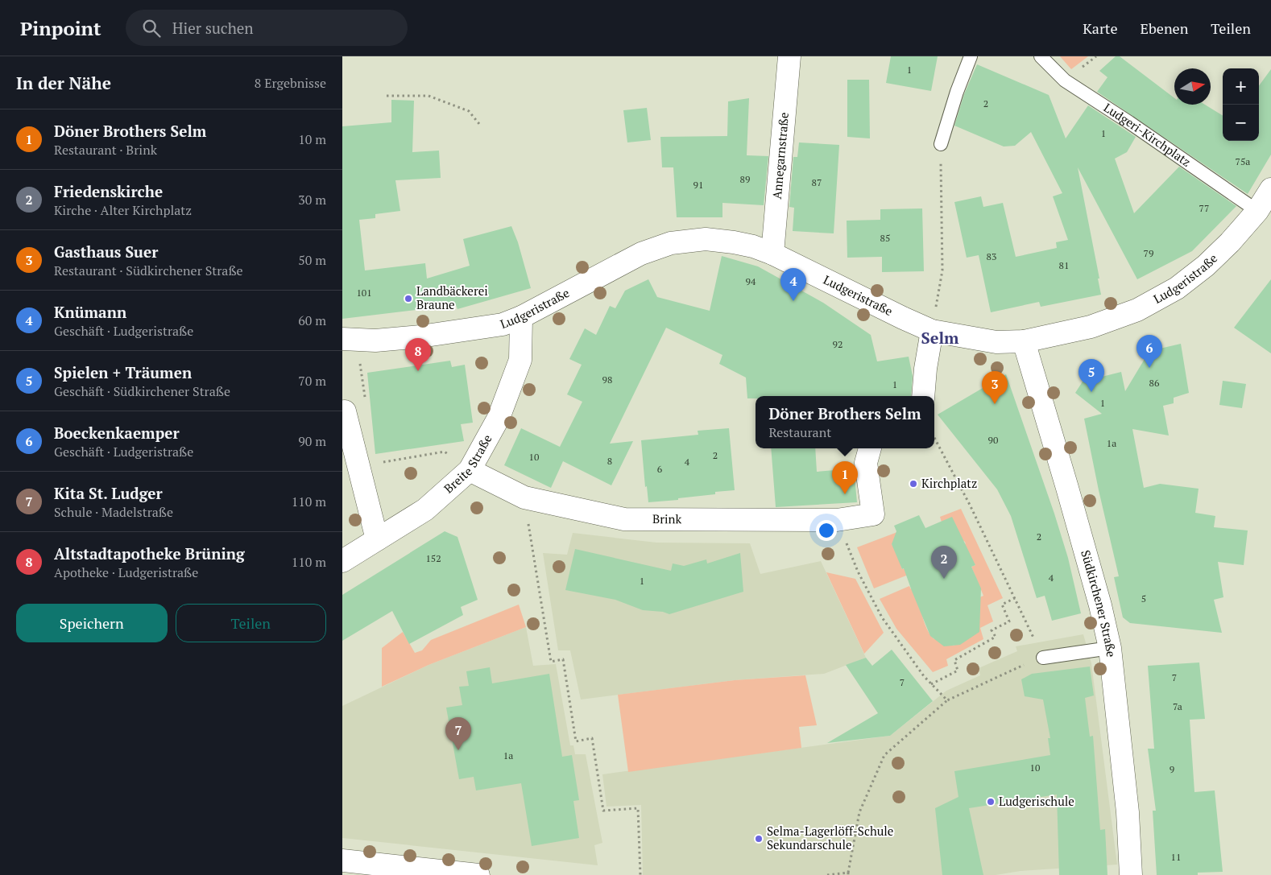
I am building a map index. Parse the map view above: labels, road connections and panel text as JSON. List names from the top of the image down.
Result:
{
  "streets": {
    "street": [
      "Annegarnstraße",
      "Ludgeristraße",
      "Breite Straße",
      "Brink",
      "Südkirchener Straße"
    ],
    "lane": ["Ludgeri-Kirchplatz"]
  },
  "crossings": [
    ["Ludgeri-Kirchplatz", "Ludgeristraße"],
    ["Annegarnstraße", "Ludgeristraße"],
    ["Ludgeristraße", "Breite Straße"],
    ["Ludgeristraße", "Südkirchener Straße"],
    ["Breite Straße", "Brink"]
  ],
  "districts": ["Selm"],
  "places": [
    "Landbäckerei Braune",
    "Kirchplatz",
    "Ludgerischule",
    "Selma-Lagerlöff-Schule Sekundarschule"
  ],
  "house_numbers": [
    "1",
    "2",
    "1",
    "75a",
    "89",
    "87",
    "91",
    "77",
    "85",
    "79",
    "83",
    "81",
    "94",
    "101",
    "92",
    "98",
    "86",
    "1",
    "1",
    "90",
    "1a",
    "2",
    "10",
    "8",
    "4",
    "6",
    "2",
    "152",
    "4",
    "1",
    "5",
    "7",
    "7",
    "7a",
    "1a",
    "10",
    "9",
    "11"
  ],
  "north": "right",
  "page": {
    "header": "Pinpoint",
    "search": "Hier suchen",
    "nav": ["Karte", "Ebenen", "Teilen"],
    "heading": ["In der Nähe", "8 Ergebnisse"],
    "map_buttons": ["+", "−"],
    "list": [
      {
        "mark": "1",
        "name": "Döner Brothers Selm",
        "note": "Restaurant · Brink",
        "value": "10 m"
      },
      {
        "mark": "2",
        "name": "Friedenskirche",
        "note": "Kirche · Alter Kirchplatz",
        "value": "30 m"
      },
      {
        "mark": "3",
        "name": "Gasthaus Suer",
        "note": "Restaurant · Südkirchener Straße",
        "value": "50 m"
      },
      {
        "mark": "4",
        "name": "Knümann",
        "note": "Geschäft · Ludgeristraße",
        "value": "60 m"
      },
      {
        "mark": "5",
        "name": "Spielen + Träumen",
        "note": "Geschäft · Südkirchener Straße",
        "value": "70 m"
      },
      {
        "mark": "6",
        "name": "Boeckenkaemper",
        "note": "Geschäft · Ludgeristraße",
        "value": "90 m"
      },
      {
        "mark": "7",
        "name": "Kita St. Ludger",
        "note": "Schule · Madelstraße",
        "value": "110 m"
      },
      {
        "mark": "8",
        "name": "Altstadtapotheke Brüning",
        "note": "Apotheke · Ludgeristraße",
        "value": "110 m"
      }
    ],
    "pins": [
      "4",
      "6",
      "8",
      "5",
      "3",
      "1",
      "2",
      "7"
    ],
    "popup": ["Döner Brothers Selm", "Restaurant"],
    "buttons": ["Speichern", "Teilen"]
  }
}
